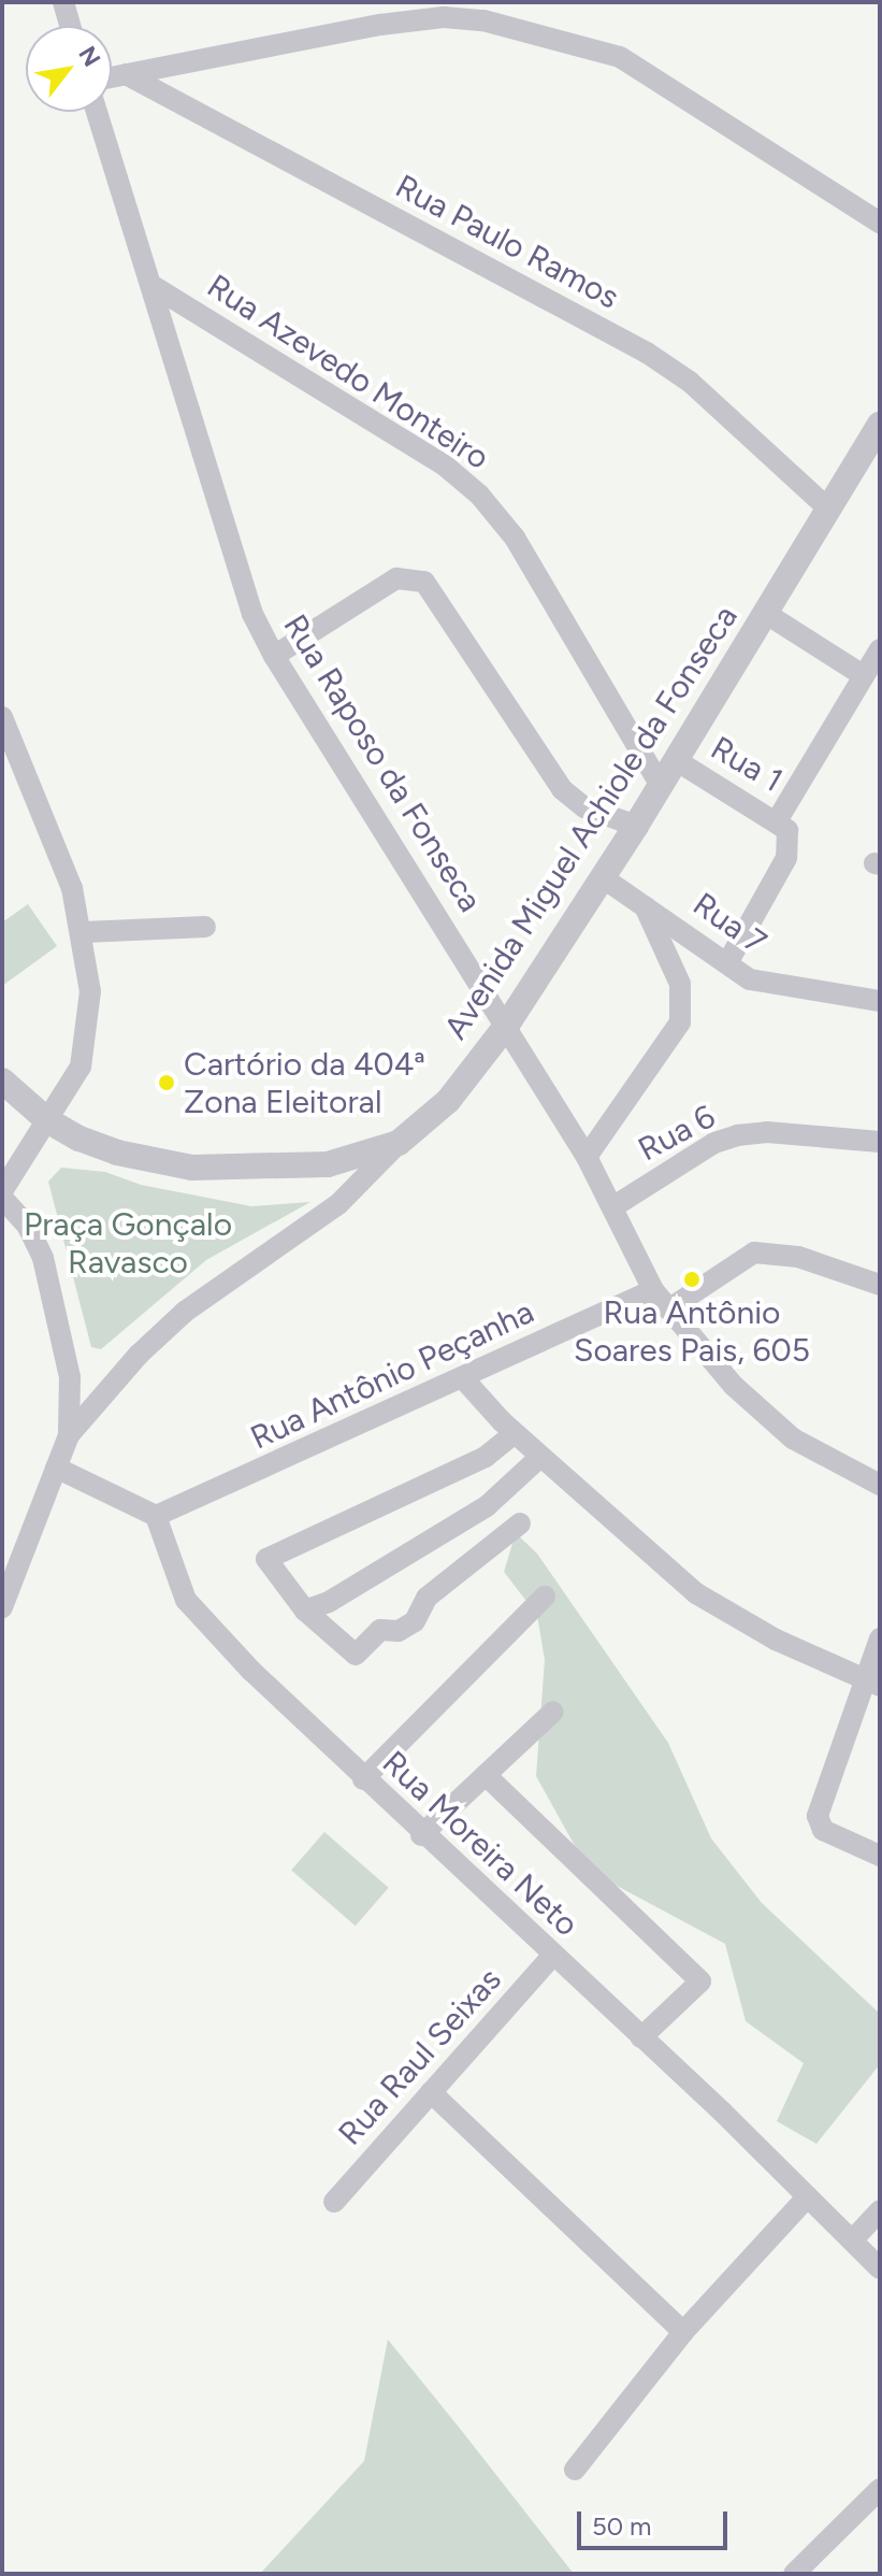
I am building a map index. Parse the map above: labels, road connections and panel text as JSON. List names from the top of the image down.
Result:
{
  "streets": {
    "street": [
      "Rua Paulo Ramos",
      "Rua Azevedo Monteiro",
      "Rua Raposo da Fonseca",
      "Rua 1",
      "Avenida Miguel Achiole da Fonseca",
      "Rua 7",
      "Rua 6",
      "Rua Antônio Peçanha",
      "Rua Moreira Neto",
      "Rua Raul Seixas"
    ]
  },
  "crossings": [
    ["Rua Paulo Ramos", "Avenida Miguel Achiole da Fonseca"],
    ["Rua Azevedo Monteiro", "Rua Raposo da Fonseca"],
    ["Rua Azevedo Monteiro", "Avenida Miguel Achiole da Fonseca"],
    ["Rua Raposo da Fonseca", "Avenida Miguel Achiole da Fonseca"],
    ["Rua Raposo da Fonseca", "Rua 6"],
    ["Rua Raposo da Fonseca", "Rua Antônio Peçanha"],
    ["Rua 1", "Avenida Miguel Achiole da Fonseca"],
    ["Rua 1", "Rua 7"],
    ["Avenida Miguel Achiole da Fonseca", "Rua 7"],
    ["Rua Antônio Peçanha", "Rua Moreira Neto"],
    ["Rua Moreira Neto", "Rua Raul Seixas"]
  ],
  "parks": ["Praça Gonçalo Ravasco"],
  "places": ["Cartório da 404ª Zona Eleitoral", "Rua Antônio Soares Pais, 605"],
  "scale_bar": "50 m",
  "north": "top right"
}
